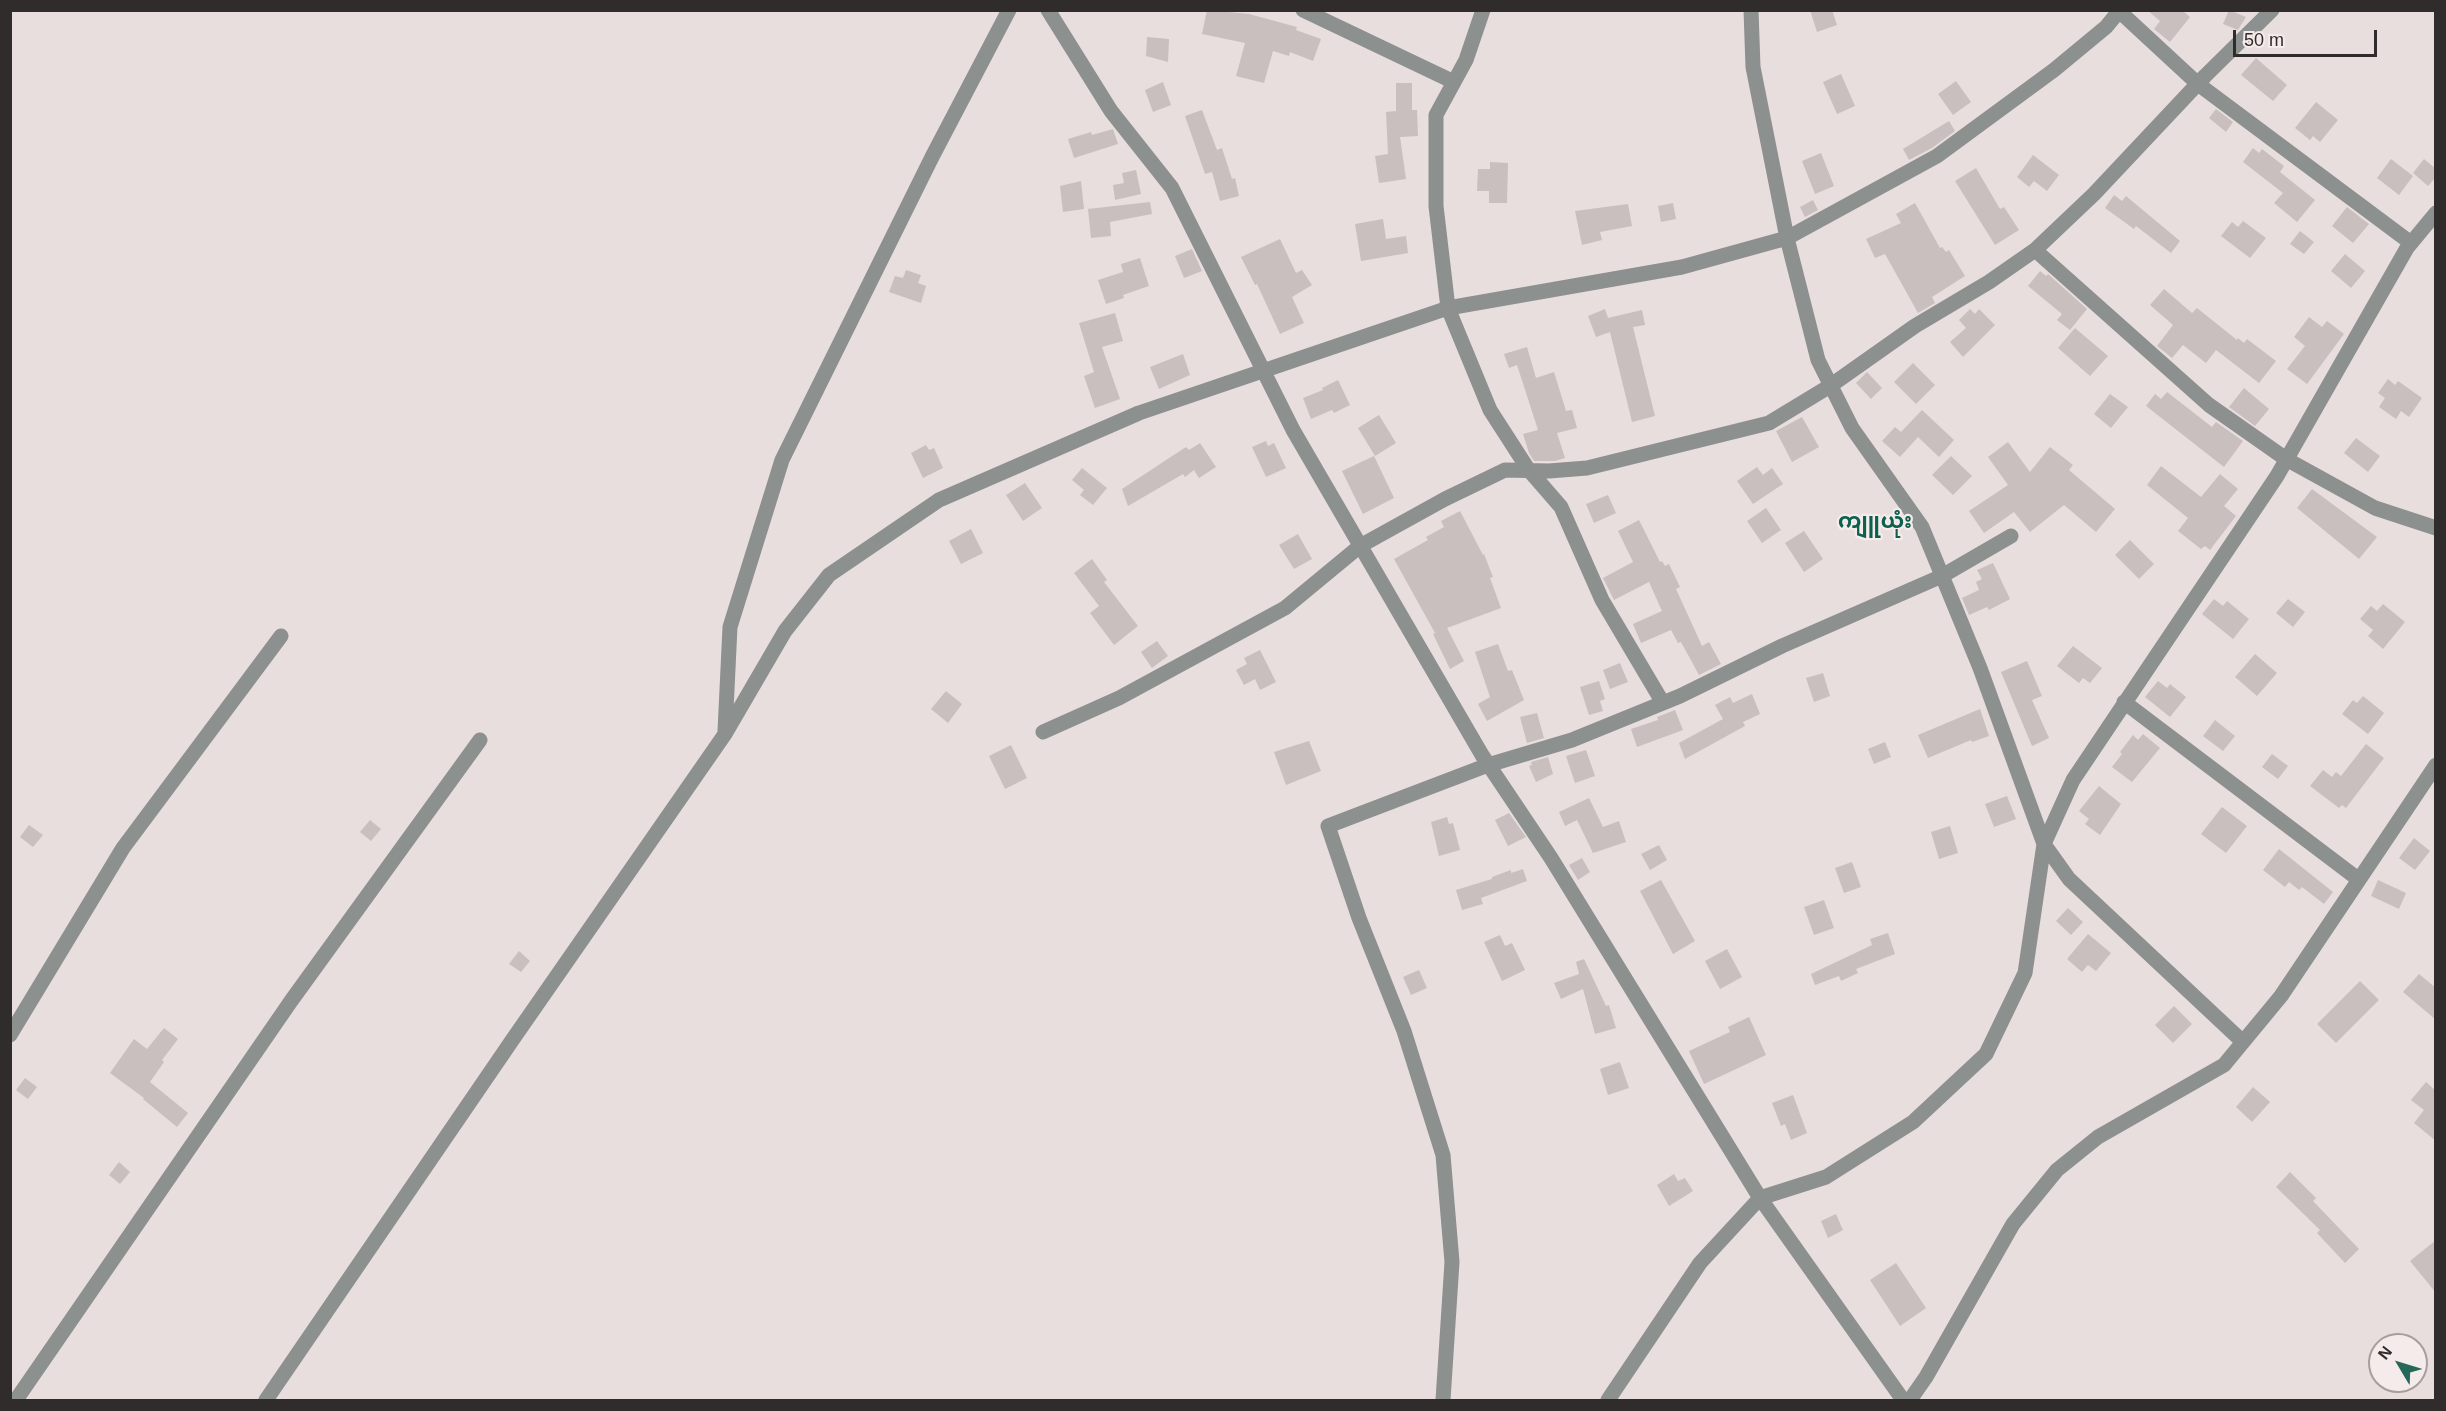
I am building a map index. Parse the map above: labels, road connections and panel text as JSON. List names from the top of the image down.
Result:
{
  "districts": ["ကျူယုံး"],
  "scale_bar": "50 m",
  "north": "top left"
}
